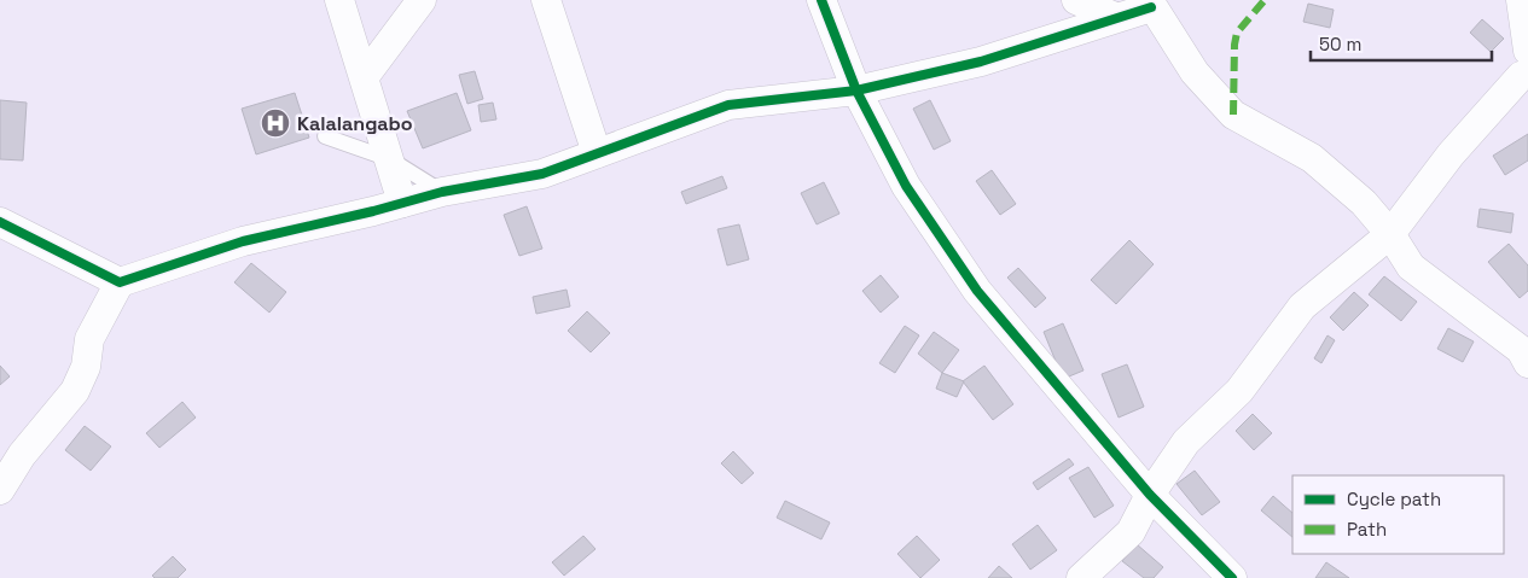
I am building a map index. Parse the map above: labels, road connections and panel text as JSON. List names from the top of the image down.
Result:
{
  "places": {
    "hospital": ["Kalalangabo"]
  },
  "legend": ["Cycle path", "Path"],
  "scale_bar": "50 m"
}
